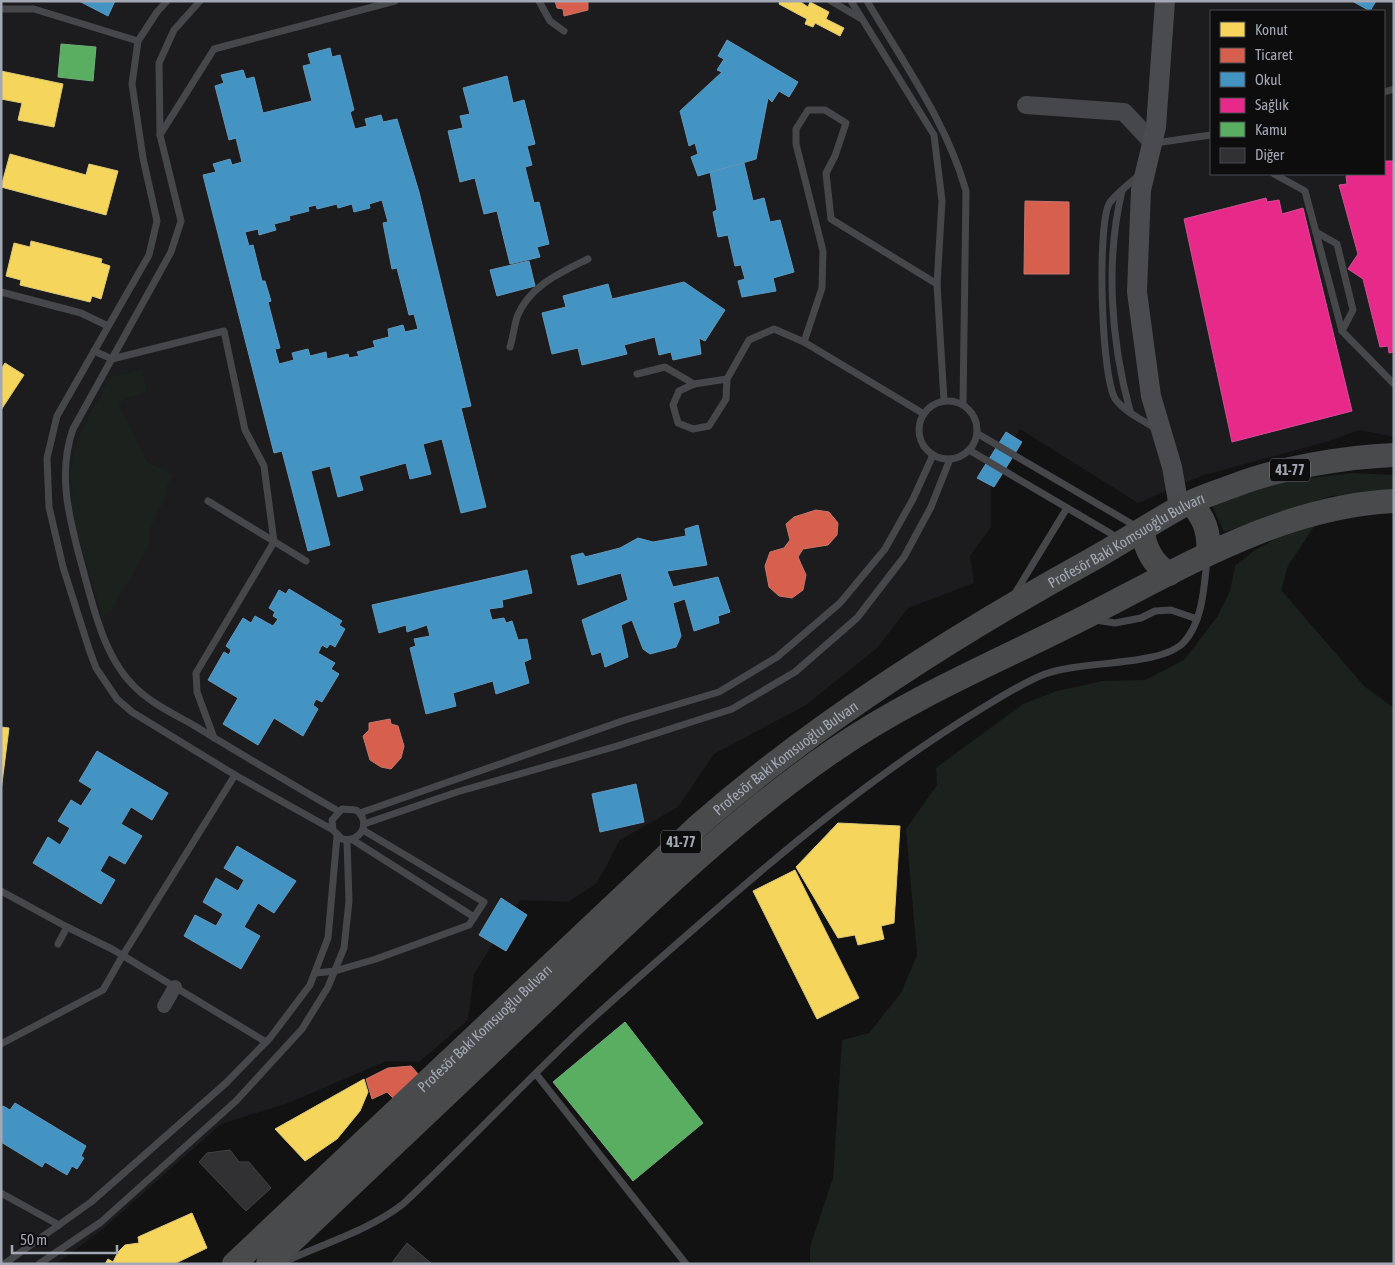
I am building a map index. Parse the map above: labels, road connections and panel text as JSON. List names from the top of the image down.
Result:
{
  "streets": {
    "highway": ["41-77", "Profesör Baki Komsuoğlu Bulvarı"]
  },
  "legend": [
    "Konut",
    "Ticaret",
    "Okul",
    "Sağlık",
    "Kamu",
    "Diğer"
  ],
  "scale_bar": "50 m"
}
